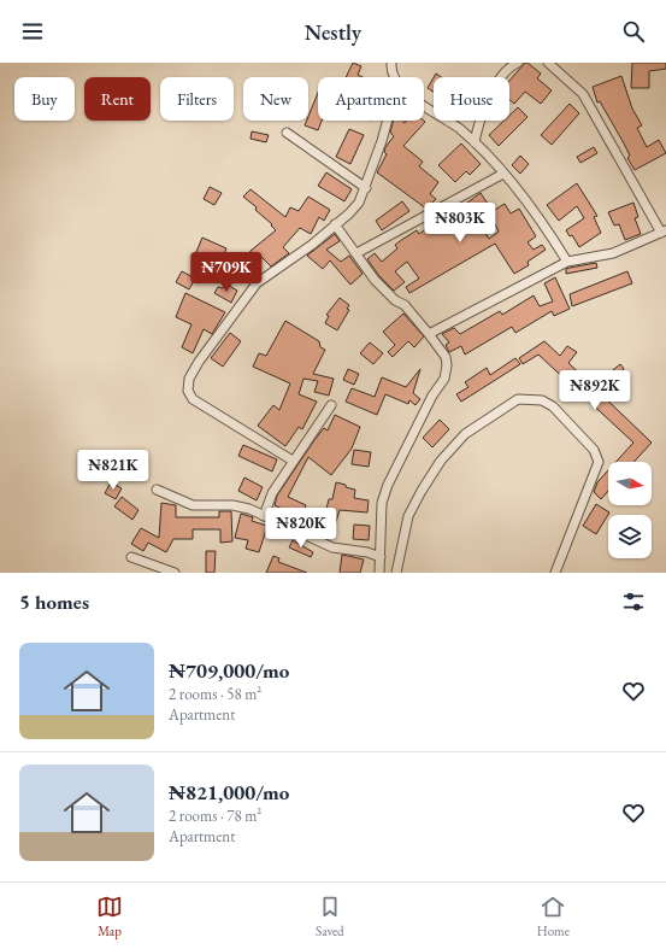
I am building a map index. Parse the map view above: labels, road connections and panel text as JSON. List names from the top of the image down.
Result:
{
  "north": "right",
  "page": {
    "header": "Nestly",
    "chip": [
      "Buy",
      "Rent",
      "Filters",
      "New",
      "Apartment",
      "House"
    ],
    "price": [
      "₦803K",
      "₦709K",
      "₦892K",
      "₦821K",
      "₦820K"
    ],
    "heading": "5 homes",
    "list": [
      {
        "name": "₦709,000/mo",
        "note": "2 rooms · 58 m² · Apartment"
      },
      {
        "name": "₦821,000/mo",
        "note": "2 rooms · 78 m² · Apartment"
      }
    ],
    "tabs": ["Map", "Saved", "Home"]
  }
}
